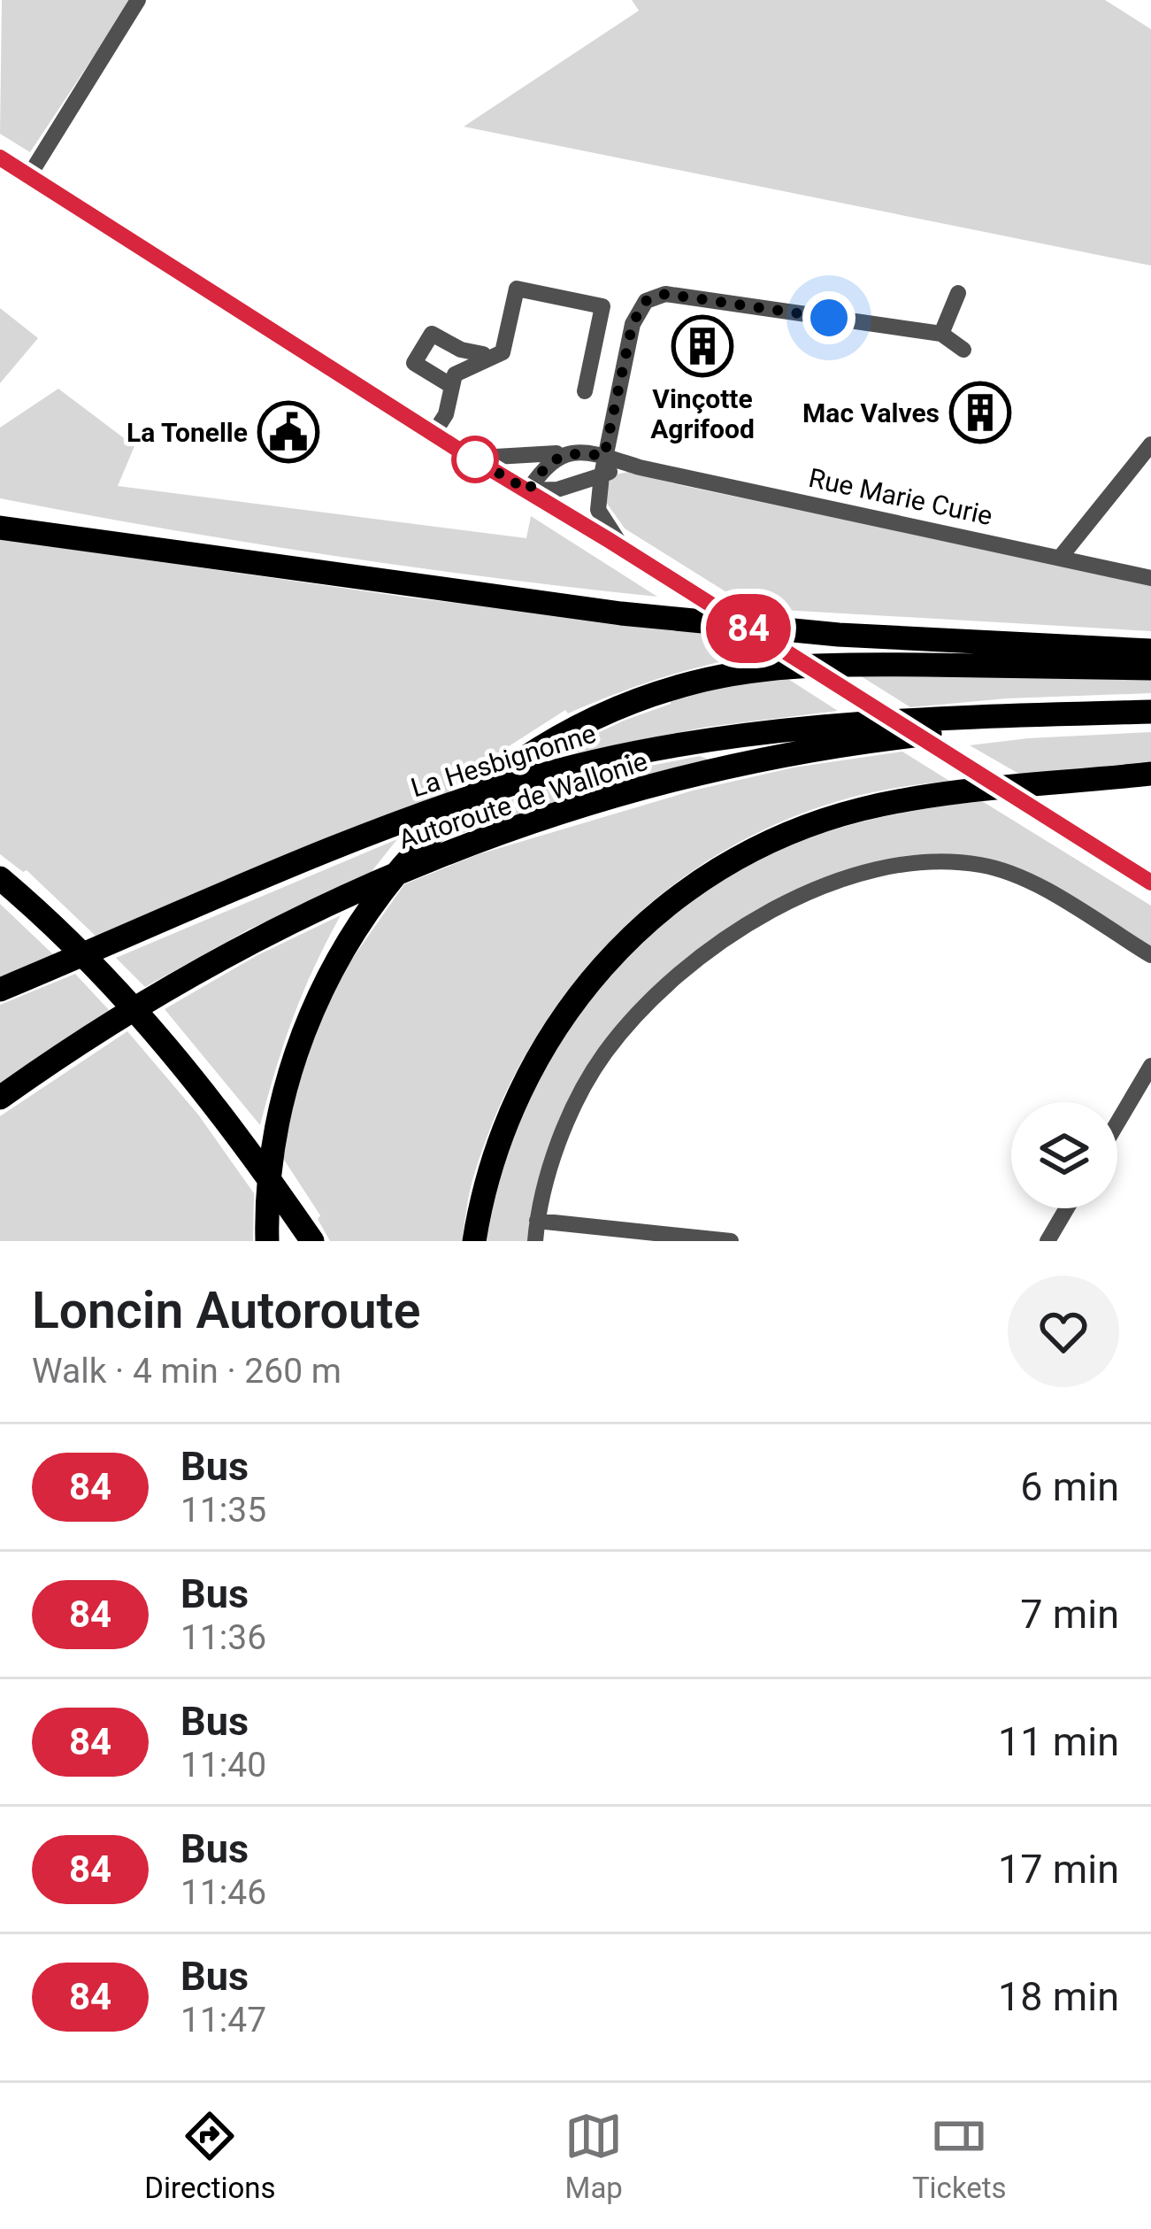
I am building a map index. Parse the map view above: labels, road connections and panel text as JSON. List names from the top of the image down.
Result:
{
  "streets": {
    "highway": ["La Hesbignonne", "Autoroute de Wallonie"],
    "street": ["Rue Marie Curie"]
  },
  "crossings": [
    ["La Hesbignonne", "Autoroute de Wallonie"]
  ],
  "places": {
    "building": ["Vinçotte Agrifood", "Mac Valves"],
    "public building": ["La Tonelle"]
  },
  "lines": ["bus line 84"],
  "page": {
    "on_map": "84",
    "heading": ["Loncin Autoroute", "Walk · 4 min · 260 m"],
    "list": [
      {
        "mark": "84",
        "name": "Bus",
        "note": "11:35",
        "value": "6 min"
      },
      {
        "mark": "84",
        "name": "Bus",
        "note": "11:36",
        "value": "7 min"
      },
      {
        "mark": "84",
        "name": "Bus",
        "note": "11:40",
        "value": "11 min"
      },
      {
        "mark": "84",
        "name": "Bus",
        "note": "11:46",
        "value": "17 min"
      },
      {
        "mark": "84",
        "name": "Bus",
        "note": "11:47",
        "value": "18 min"
      }
    ],
    "tabs": ["Directions", "Map", "Tickets"]
  }
}
